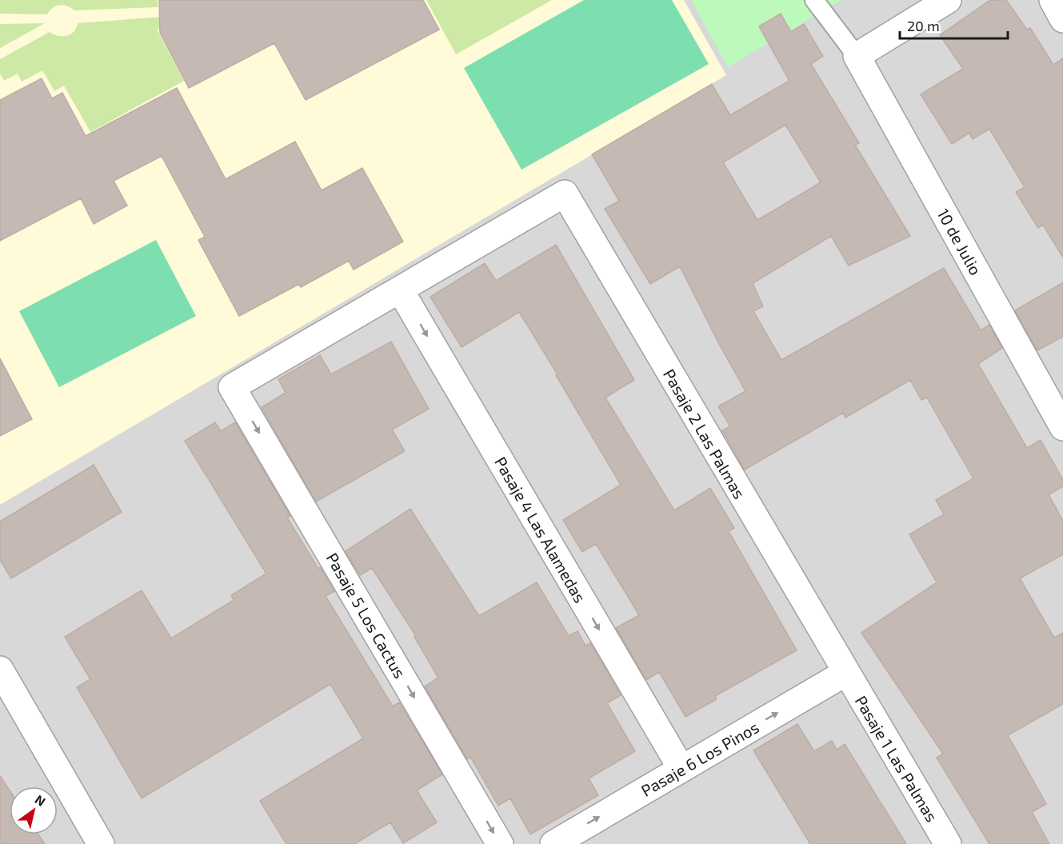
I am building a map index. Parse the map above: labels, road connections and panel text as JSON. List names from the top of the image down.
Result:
{
  "streets": {
    "street": [
      "10 de Julio",
      "Pasaje 2 Las Palmas",
      "Pasaje 4 Las Alamedas",
      "Pasaje 5 Los Cactus",
      "Pasaje 6 Los Pinos",
      "Pasaje 1 Las Palmas"
    ]
  },
  "crossings": [
    ["Pasaje 2 Las Palmas", "Pasaje 4 Las Alamedas"],
    ["Pasaje 2 Las Palmas", "Pasaje 5 Los Cactus"],
    ["Pasaje 2 Las Palmas", "Pasaje 6 Los Pinos"],
    ["Pasaje 2 Las Palmas", "Pasaje 1 Las Palmas"],
    ["Pasaje 4 Las Alamedas", "Pasaje 5 Los Cactus"],
    ["Pasaje 4 Las Alamedas", "Pasaje 6 Los Pinos"],
    ["Pasaje 6 Los Pinos", "Pasaje 1 Las Palmas"]
  ],
  "one_way": ["Pasaje 4 Las Alamedas", "Pasaje 6 Los Pinos"],
  "scale_bar": "20 m",
  "north": "top right"
}
